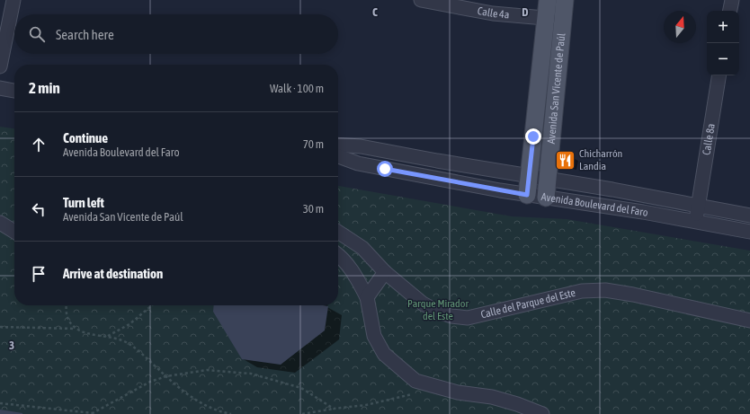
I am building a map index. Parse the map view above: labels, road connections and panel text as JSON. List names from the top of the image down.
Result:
{
  "streets": {
    "main road": ["Avenida San Vicente de Paúl"],
    "street": [
      "Calle 4a",
      "Calle 8a",
      "Avenida Boulevard del Faro",
      "Calle del Parque del Este"
    ]
  },
  "crossings": [
    ["Calle 4a", "Avenida San Vicente de Paúl"],
    ["Avenida San Vicente de Paúl", "Avenida Boulevard del Faro"],
    ["Calle 8a", "Avenida Boulevard del Faro"]
  ],
  "parks": ["Parque Mirador del Este"],
  "places": {
    "restaurant": ["Chicharrón Landia"]
  },
  "north": "top",
  "page": {
    "map_buttons": ["+", "−"],
    "search": "Search here",
    "heading": ["2 min", "Walk · 100 m"],
    "list": [
      ["Continue", "Avenida Boulevard del Faro", "70 m"],
      ["Turn left", "Avenida San Vicente de Paúl", "30 m"],
      "Arrive at destination"
    ]
  },
  "grid": {
    "columns": ["C", "D"],
    "rows": ["3"]
  }
}
